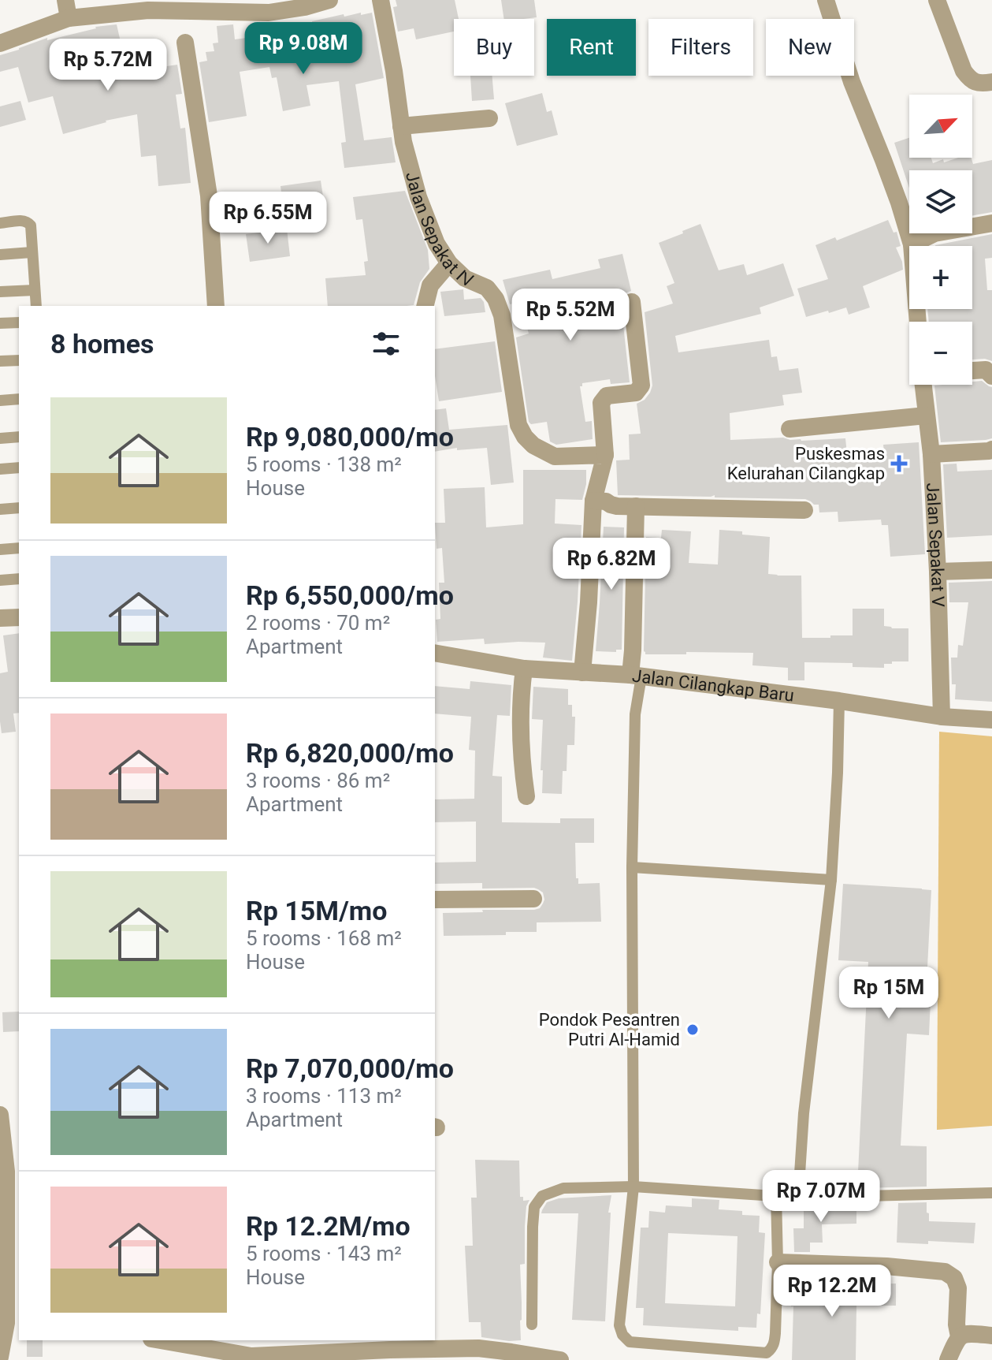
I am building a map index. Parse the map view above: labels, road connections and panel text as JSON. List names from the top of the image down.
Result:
{
  "streets": {
    "street": ["Jalan Sepakat IV", "Jalan Sepakat V", "Jalan Cilangkap Baru"]
  },
  "crossings": [
    ["Jalan Sepakat V", "Jalan Cilangkap Baru"]
  ],
  "places": {
    "health": ["Puskesmas Kelurahan Cilangkap"],
    "other": ["Pondok Pesantren Putri Al-Hamid"]
  },
  "north": "top right",
  "page": {
    "chip": [
      "Buy",
      "Rent",
      "Filters",
      "New"
    ],
    "price": [
      "Rp 9.08M",
      "Rp 5.72M",
      "Rp 6.55M",
      "Rp 5.52M",
      "Rp 6.82M",
      "Rp 15M",
      "Rp 7.07M",
      "Rp 12.2M"
    ],
    "map_buttons": ["+", "−"],
    "heading": "8 homes",
    "list": [
      {
        "name": "Rp 9,080,000/mo",
        "note": "5 rooms · 138 m² · House"
      },
      {
        "name": "Rp 6,550,000/mo",
        "note": "2 rooms · 70 m² · Apartment"
      },
      {
        "name": "Rp 6,820,000/mo",
        "note": "3 rooms · 86 m² · Apartment"
      },
      {
        "name": "Rp 15M/mo",
        "note": "5 rooms · 168 m² · House"
      },
      {
        "name": "Rp 7,070,000/mo",
        "note": "3 rooms · 113 m² · Apartment"
      },
      {
        "name": "Rp 12.2M/mo",
        "note": "5 rooms · 143 m² · House"
      }
    ]
  }
}
